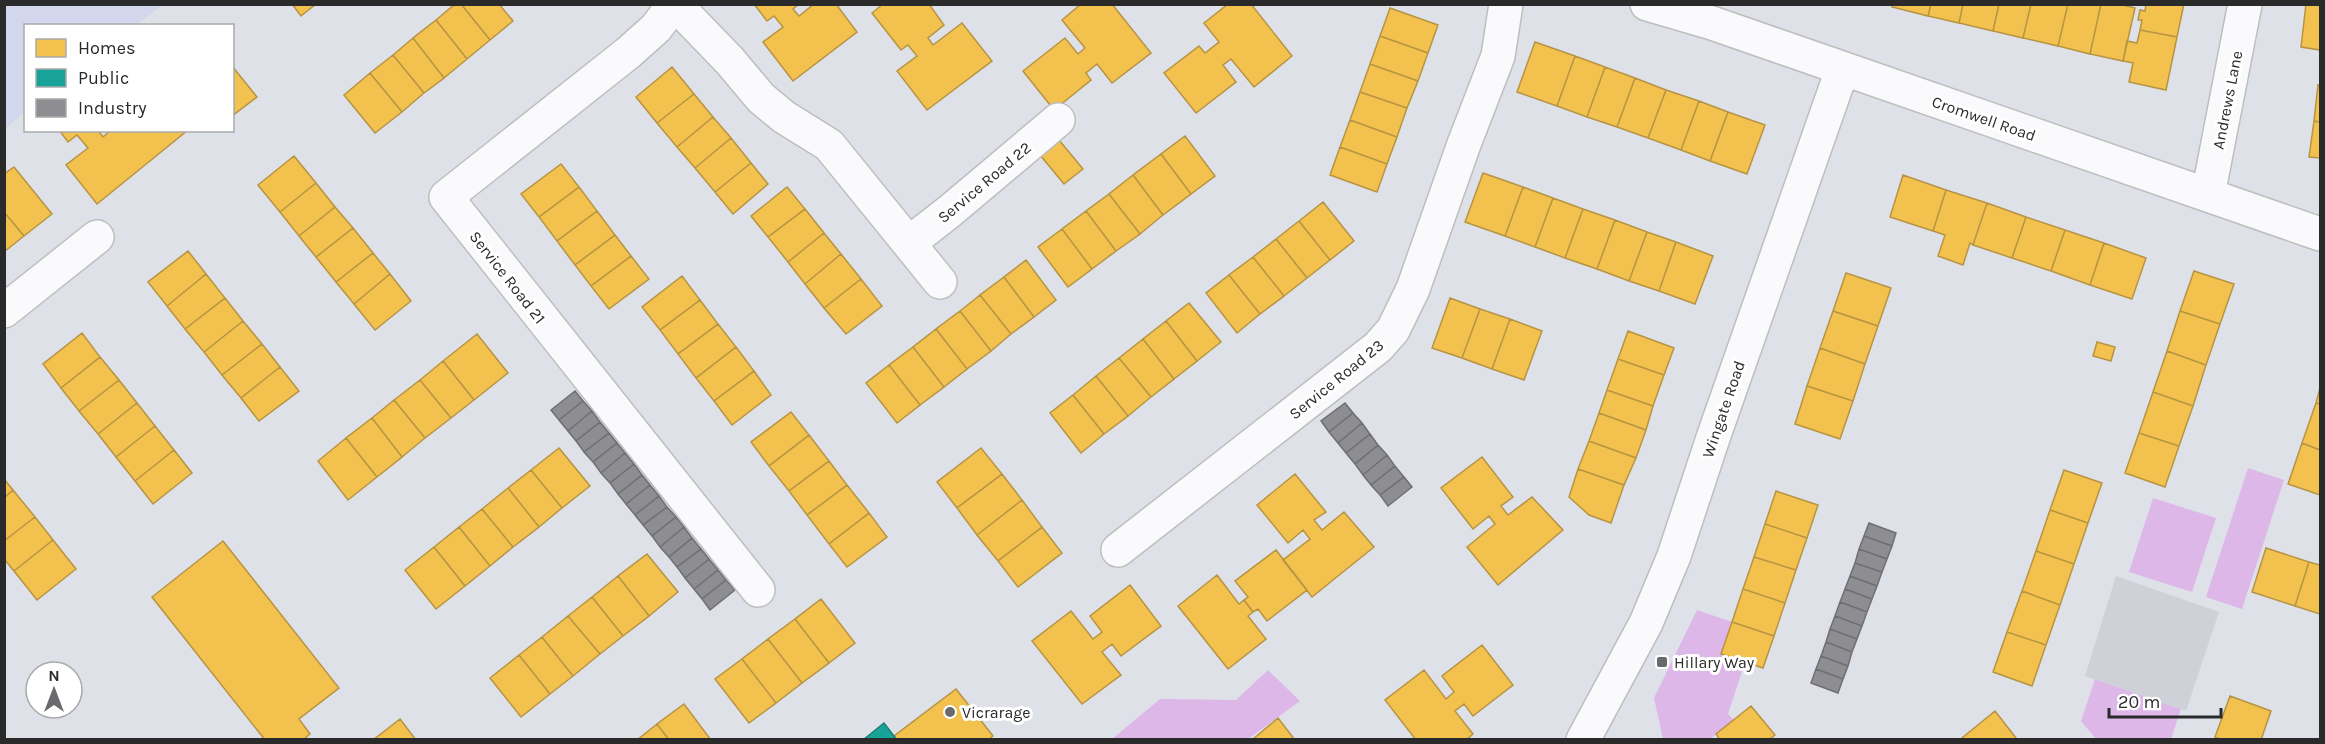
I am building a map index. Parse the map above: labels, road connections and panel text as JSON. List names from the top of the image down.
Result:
{
  "streets": {
    "street": [
      "Andrews Lane",
      "Cromwell Road",
      "Service Road 22",
      "Service Road 21",
      "Service Road 23",
      "Wingate Road"
    ]
  },
  "crossings": [
    ["Andrews Lane", "Cromwell Road"],
    ["Cromwell Road", "Wingate Road"]
  ],
  "places": {
    "transit": ["Hillary Way"],
    "other": ["Vicrarage"]
  },
  "legend": ["Homes", "Public", "Industry"],
  "scale_bar": "20 m",
  "north": "top"
}
